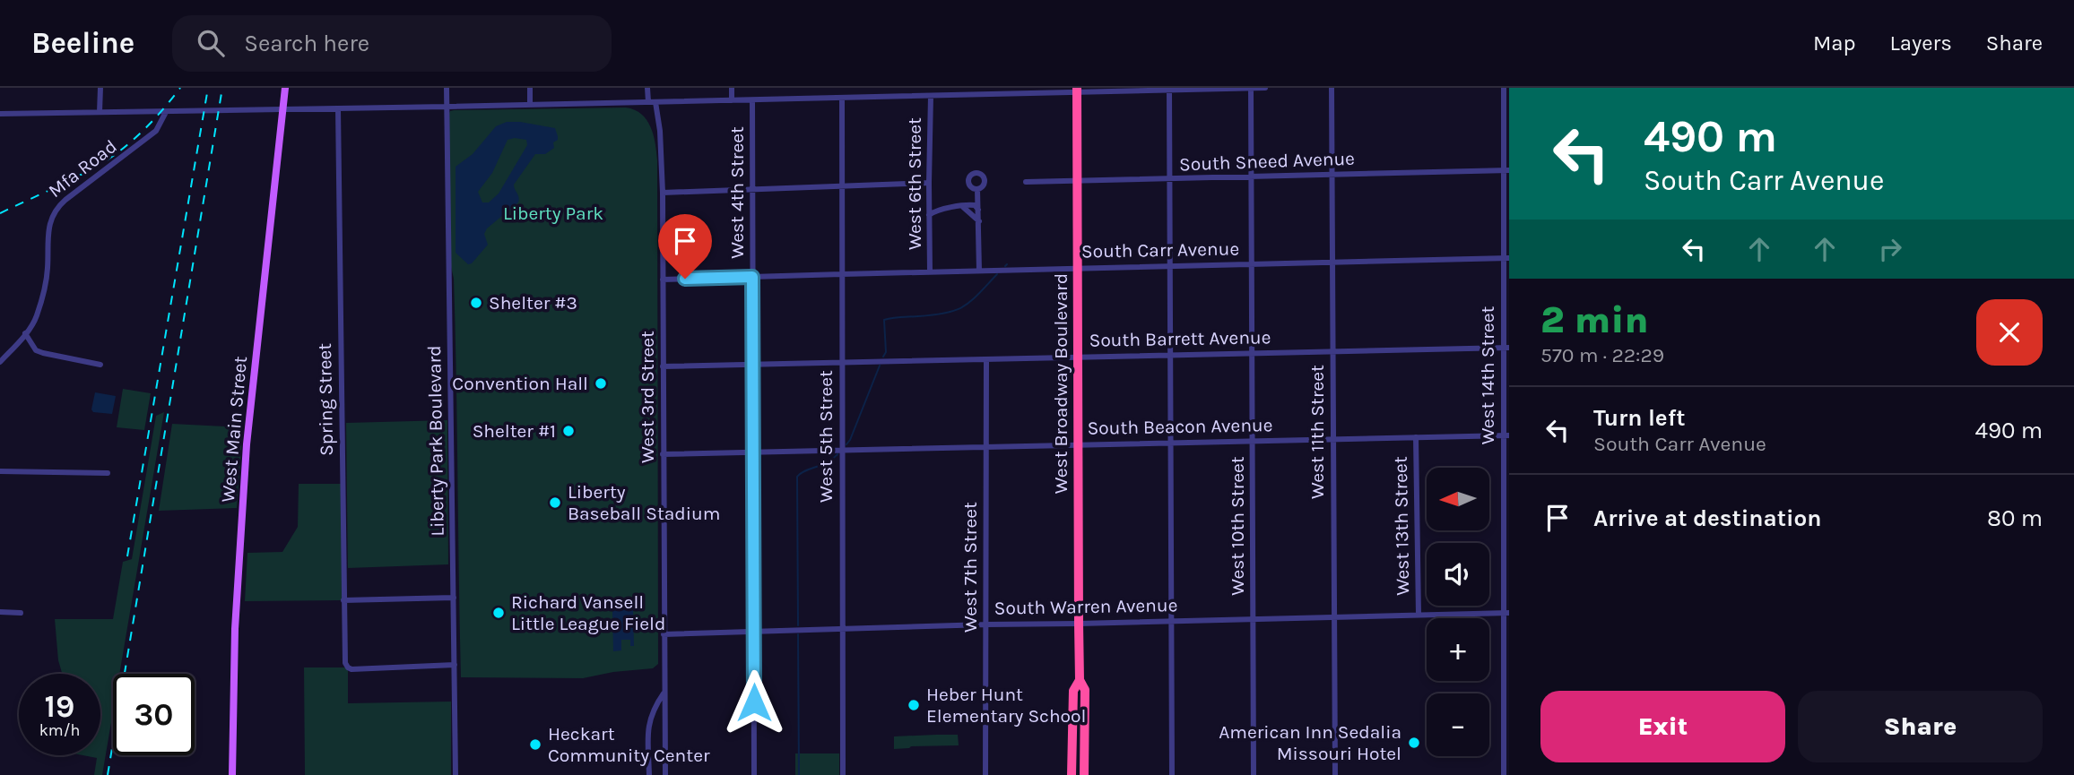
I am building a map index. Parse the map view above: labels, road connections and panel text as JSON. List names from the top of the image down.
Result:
{
  "streets": {
    "highway": ["West Broadway Boulevard"],
    "main road": ["West Main Street"],
    "street": [
      "South Sneed Avenue",
      "Mfa Road",
      "West 6th Street",
      "West 4th Street",
      "South Carr Avenue",
      "South Barrett Avenue",
      "West 14th Street",
      "West 3rd Street",
      "Spring Street",
      "South Beacon Avenue",
      "West 11th Street",
      "West 5th Street",
      "Liberty Park Boulevard",
      "West 10th Street",
      "West 13th Street",
      "West 7th Street",
      "South Warren Avenue"
    ]
  },
  "crossings": [
    ["South Sneed Avenue", "West 14th Street"],
    ["South Sneed Avenue", "West Broadway Boulevard"],
    ["South Sneed Avenue", "West 11th Street"],
    ["South Sneed Avenue", "West 10th Street"],
    ["West 6th Street", "South Carr Avenue"],
    ["West 4th Street", "South Carr Avenue"],
    ["West 4th Street", "South Barrett Avenue"],
    ["West 4th Street", "South Beacon Avenue"],
    ["West 4th Street", "South Warren Avenue"],
    ["South Carr Avenue", "West 14th Street"],
    ["South Carr Avenue", "West Broadway Boulevard"],
    ["South Carr Avenue", "West 3rd Street"],
    ["South Carr Avenue", "West 11th Street"],
    ["South Carr Avenue", "West 5th Street"],
    ["South Carr Avenue", "West 10th Street"],
    ["South Barrett Avenue", "West 14th Street"],
    ["South Barrett Avenue", "West Broadway Boulevard"],
    ["South Barrett Avenue", "West 3rd Street"],
    ["South Barrett Avenue", "West 11th Street"],
    ["South Barrett Avenue", "West 5th Street"],
    ["South Barrett Avenue", "West 10th Street"],
    ["South Barrett Avenue", "West 7th Street"],
    ["West 14th Street", "South Beacon Avenue"],
    ["West 14th Street", "South Warren Avenue"],
    ["West Broadway Boulevard", "South Beacon Avenue"],
    ["West Broadway Boulevard", "South Warren Avenue"],
    ["West 3rd Street", "South Beacon Avenue"],
    ["West 3rd Street", "South Warren Avenue"],
    ["Spring Street", "Liberty Park Boulevard"],
    ["South Beacon Avenue", "West 11th Street"],
    ["South Beacon Avenue", "West 5th Street"],
    ["South Beacon Avenue", "West 10th Street"],
    ["South Beacon Avenue", "West 13th Street"],
    ["South Beacon Avenue", "West 7th Street"],
    ["West 11th Street", "South Warren Avenue"],
    ["West 5th Street", "South Warren Avenue"],
    ["West 10th Street", "South Warren Avenue"],
    ["West 13th Street", "South Warren Avenue"],
    ["West 7th Street", "South Warren Avenue"]
  ],
  "parks": ["Liberty Park"],
  "places": [
    "Shelter #3",
    "Convention Hall",
    "Shelter #1",
    "Liberty Baseball Stadium",
    "Richard Vansell Little League Field",
    "Heber Hunt Elementary School",
    "American Inn Sedalia Missouri Hotel",
    "Heckart Community Center"
  ],
  "north": "left",
  "page": {
    "header": "Beeline",
    "search": "Search here",
    "nav": ["Map", "Layers", "Share"],
    "turn": ["490 m", "South Carr Avenue"],
    "heading": ["2 min", "570 m · 22:29"],
    "list": [
      {
        "name": "Turn left",
        "note": "South Carr Avenue",
        "value": "490 m"
      },
      {
        "name": "Arrive at destination",
        "value": "80 m"
      }
    ],
    "map_buttons": ["+", "−"],
    "speed": "19 km/h",
    "limit": "30",
    "buttons": ["Exit", "Share"]
  }
}
